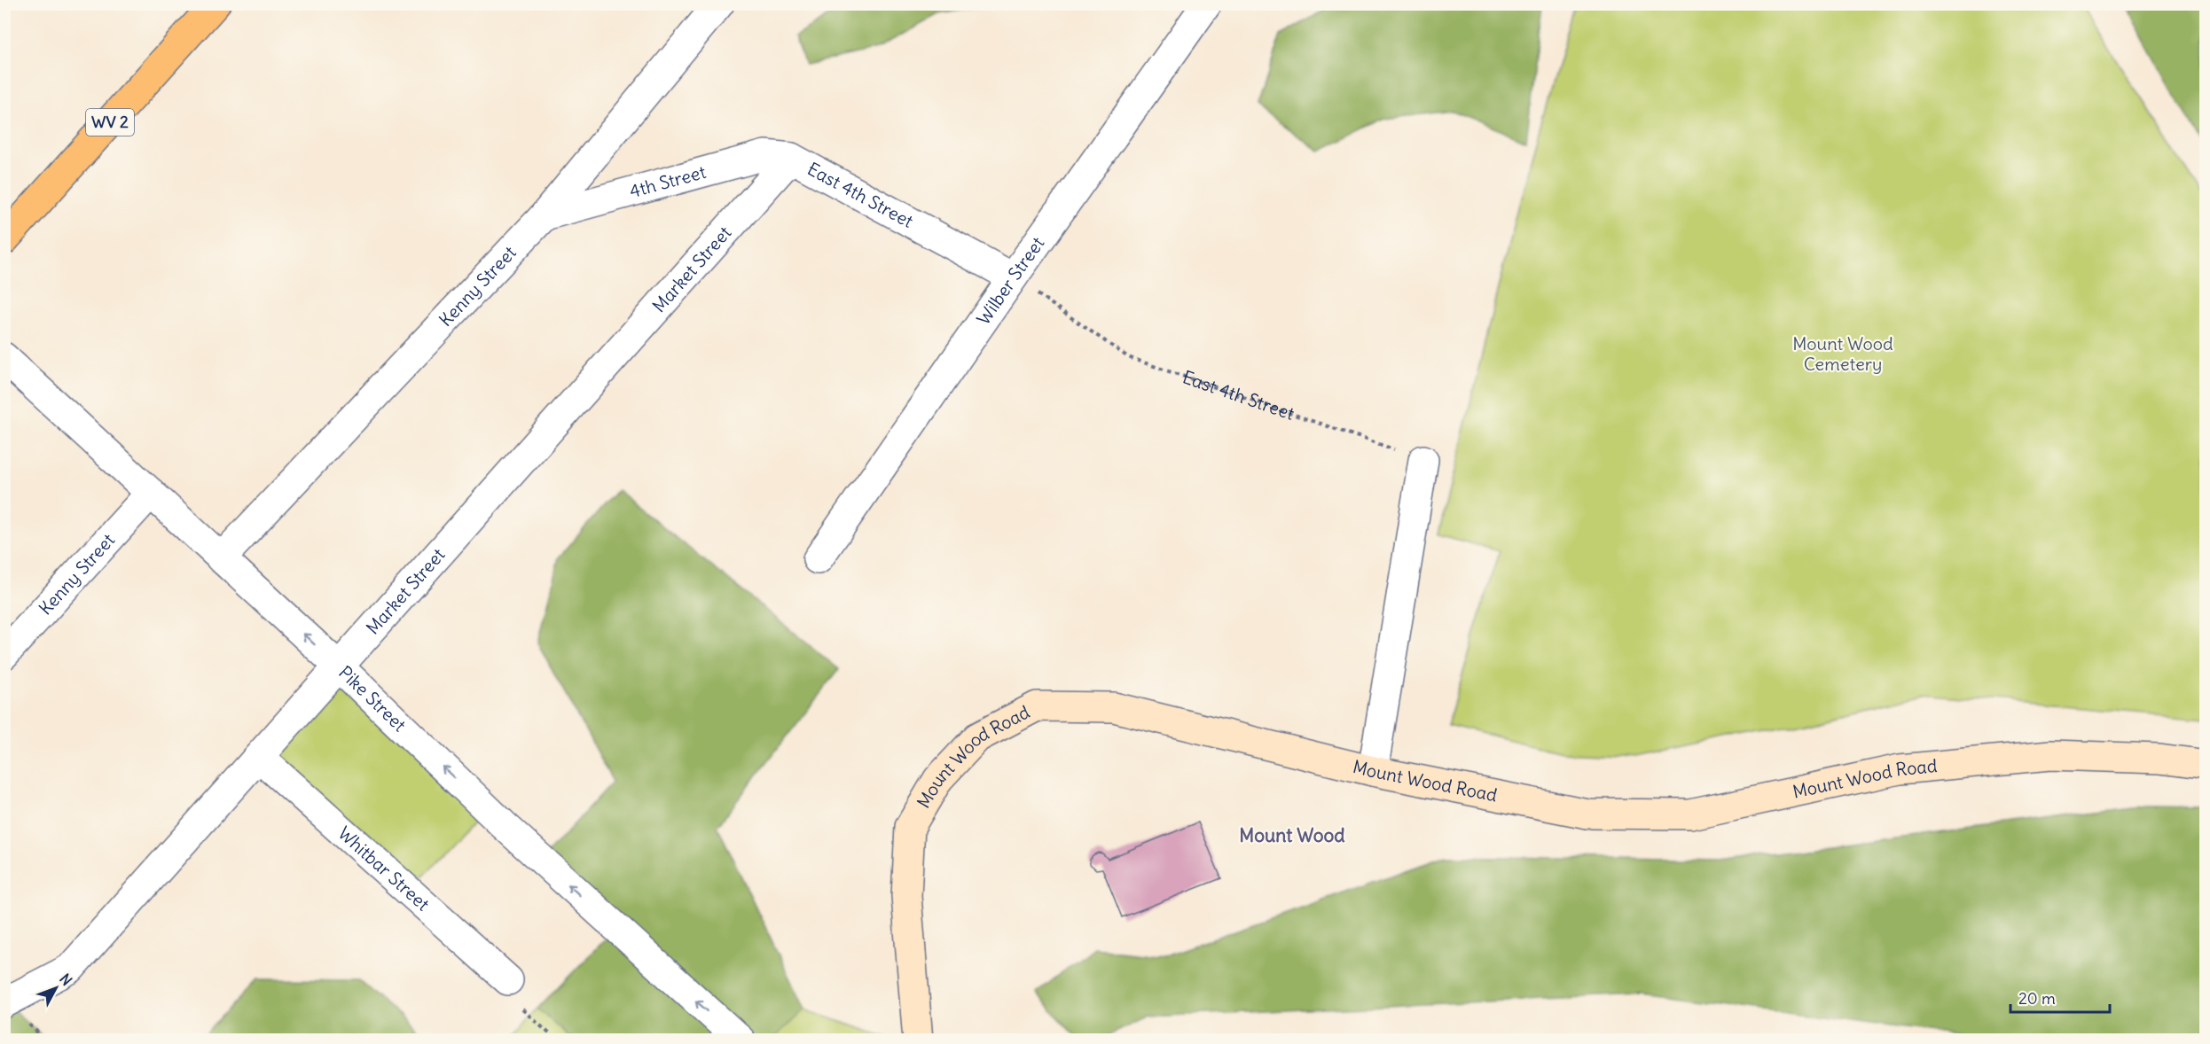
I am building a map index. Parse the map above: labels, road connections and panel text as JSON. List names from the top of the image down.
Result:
{
  "streets": {
    "main road": ["WV 2"],
    "street": [
      "4th Street",
      "East 4th Street",
      "Market Street",
      "Wilber Street",
      "Kenny Street",
      "Pike Street",
      "Mount Wood Road",
      "Whitbar Street"
    ]
  },
  "crossings": [
    ["4th Street", "East 4th Street"],
    ["4th Street", "Market Street"],
    ["4th Street", "Kenny Street"],
    ["East 4th Street", "Market Street"],
    ["East 4th Street", "Wilber Street"],
    ["Market Street", "Pike Street"],
    ["Market Street", "Whitbar Street"],
    ["Kenny Street", "Pike Street"]
  ],
  "one_way": ["Pike Street"],
  "districts": ["Mount Wood"],
  "parks": ["Mount Wood Cemetery"],
  "scale_bar": "20 m",
  "north": "top right"
}
